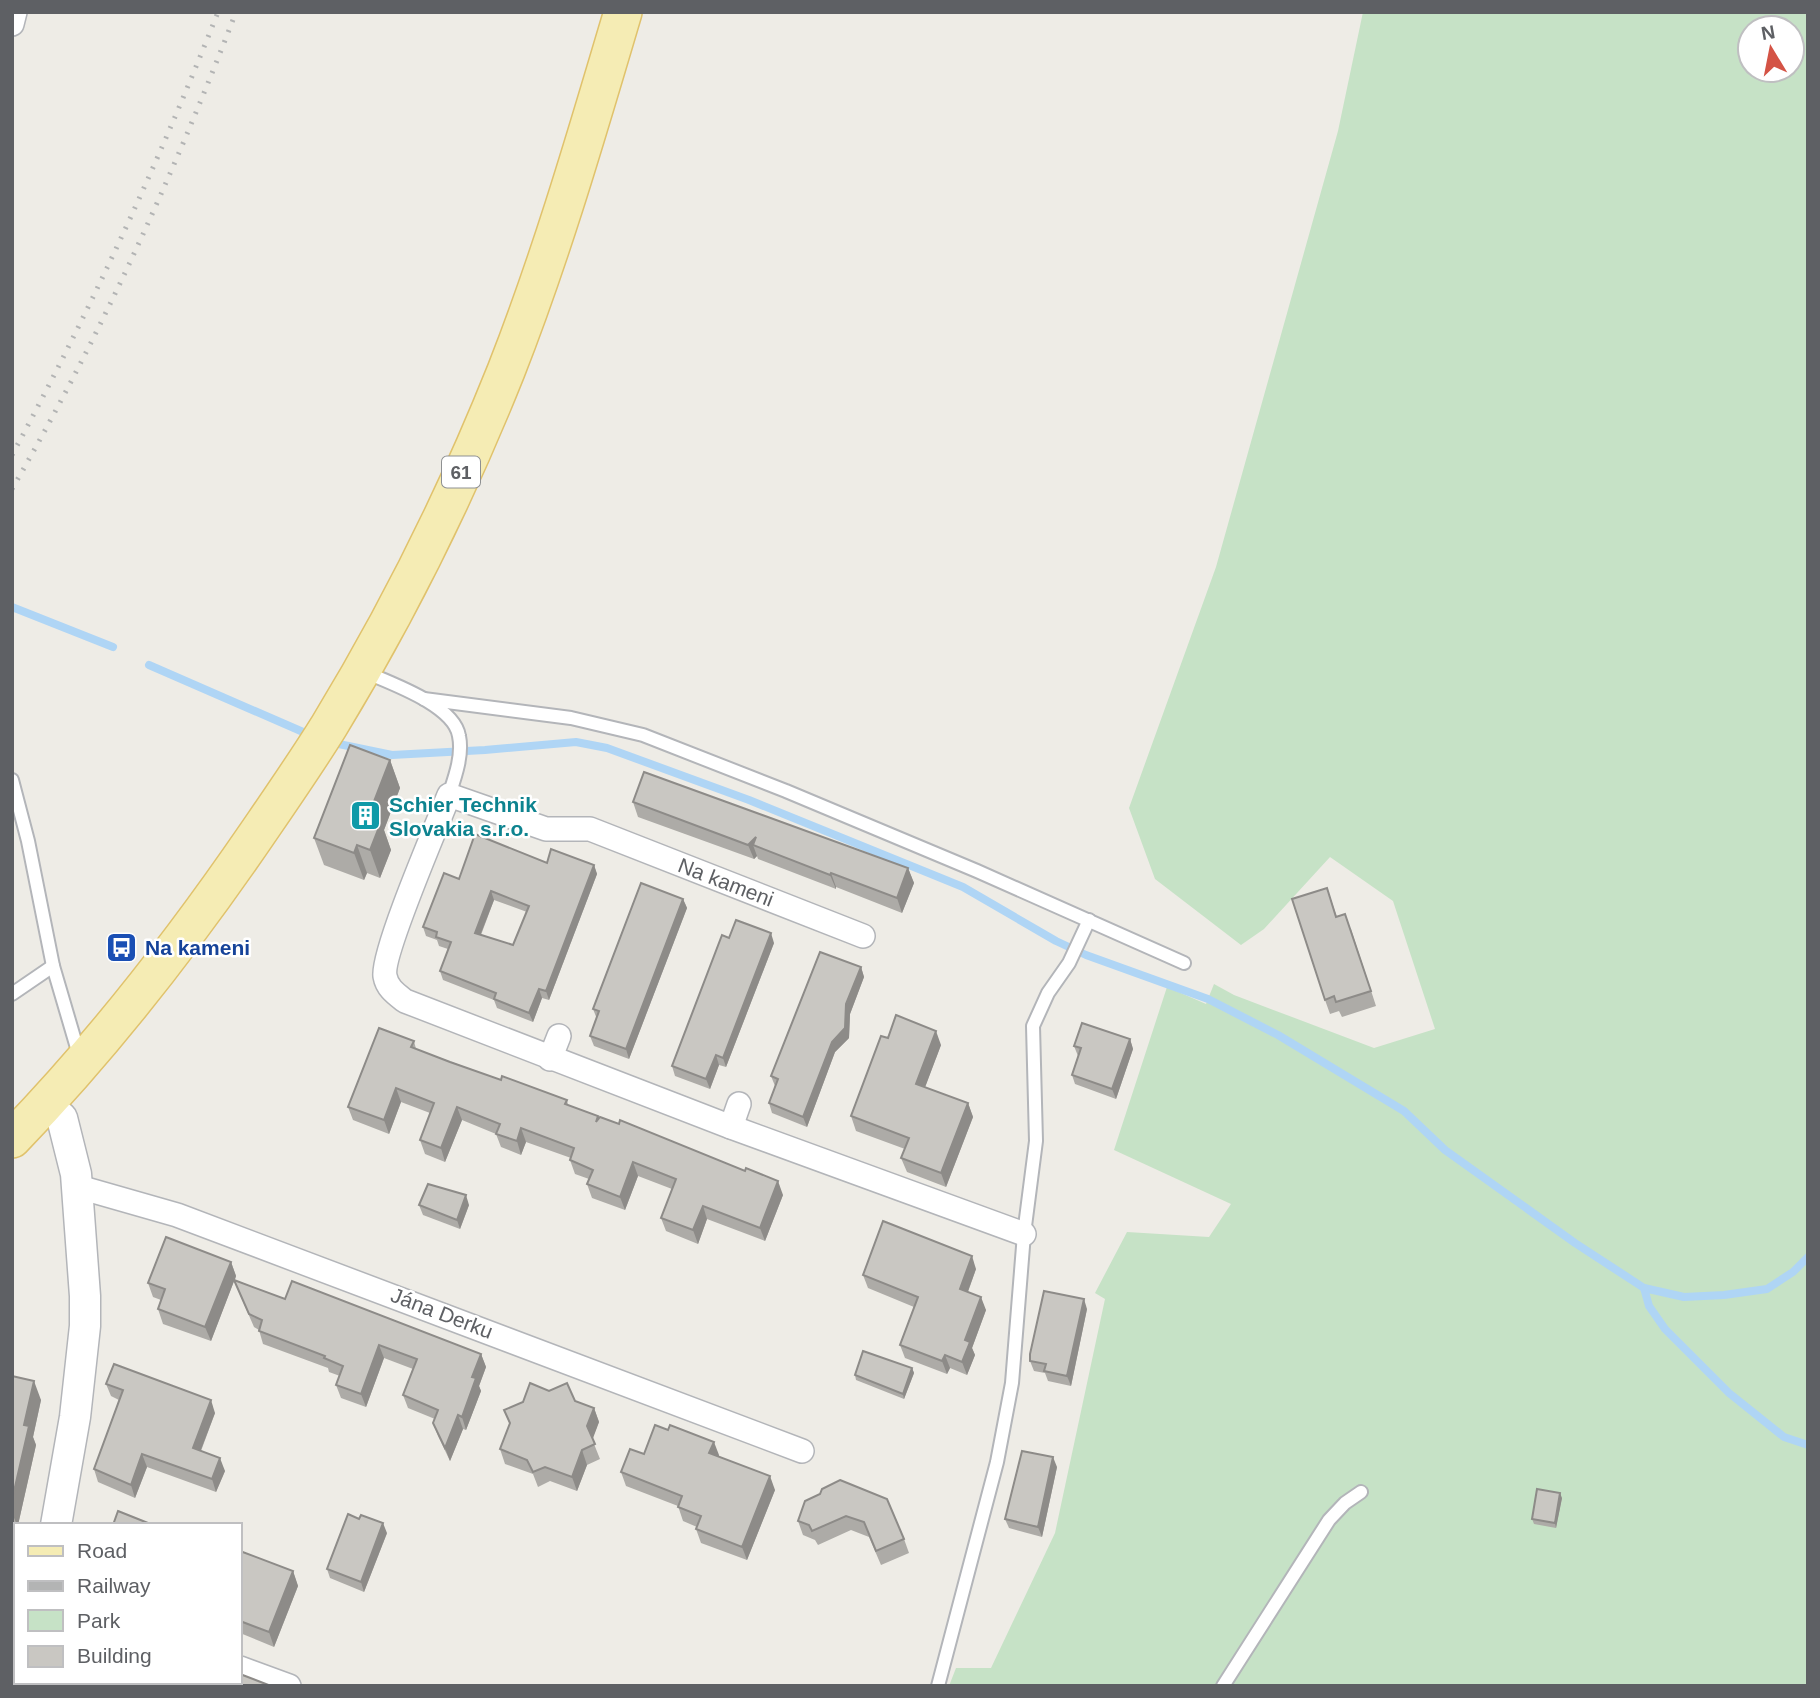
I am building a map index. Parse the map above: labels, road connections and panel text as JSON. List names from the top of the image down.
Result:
{
  "streets": {
    "main road": ["61"],
    "street": ["Na kameni", "Jána Derku"]
  },
  "places": {
    "building": ["Schier Technik Slovakia s.r.o."],
    "bus stop": ["Na kameni"]
  },
  "legend": [
    "Road",
    "Railway",
    "Park",
    "Building"
  ],
  "north": "top"
}
